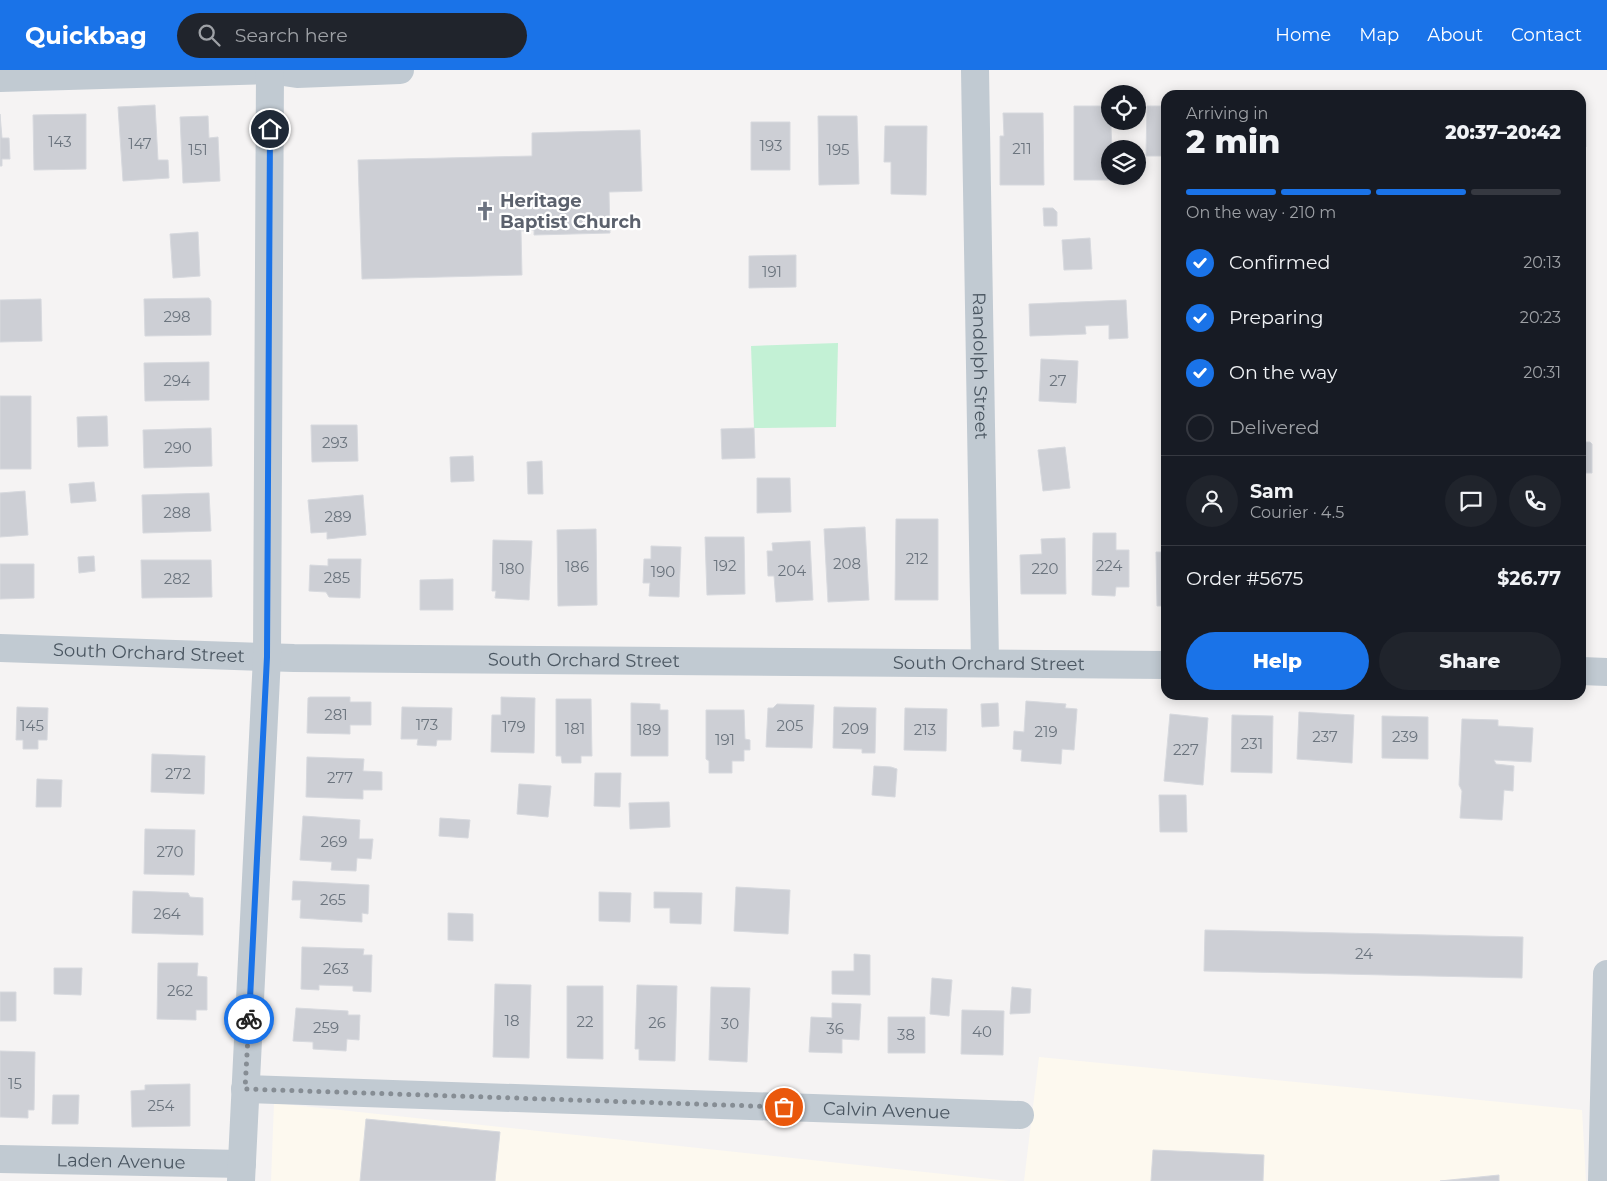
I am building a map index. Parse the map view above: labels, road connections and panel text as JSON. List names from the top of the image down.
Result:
{
  "streets": {
    "street": [
      "Randolph Street",
      "South Orchard Street",
      "Calvin Avenue",
      "Laden Avenue"
    ]
  },
  "crossings": [
    ["Randolph Street", "South Orchard Street"]
  ],
  "places": {
    "church": ["Heritage Baptist Church"]
  },
  "house_numbers": [
    "143",
    "147",
    "193",
    "211",
    "151",
    "195",
    "191",
    "298",
    "294",
    "27",
    "293",
    "290",
    "288",
    "289",
    "212",
    "208",
    "192",
    "224",
    "186",
    "180",
    "220",
    "204",
    "190",
    "285",
    "282",
    "281",
    "173",
    "145",
    "205",
    "179",
    "181",
    "209",
    "189",
    "213",
    "219",
    "237",
    "239",
    "191",
    "231",
    "227",
    "272",
    "277",
    "269",
    "270",
    "265",
    "264",
    "24",
    "263",
    "262",
    "18",
    "22",
    "26",
    "30",
    "259",
    "36",
    "40",
    "38",
    "15",
    "254"
  ],
  "page": {
    "header": "Quickbag",
    "search": "Search here",
    "nav": [
      "Home",
      "Map",
      "About",
      "Contact"
    ],
    "heading": ["2 min", "Arriving in", "20:37–20:42"],
    "panel": [
      "Sam",
      "Courier · 4.5",
      "Order #5675",
      "$26.77"
    ],
    "bar": "On the way · 210 m",
    "list": [
      ["Confirmed", "20:13"],
      ["Preparing", "20:23"],
      ["On the way", "20:31"],
      "Delivered"
    ],
    "buttons": ["Help", "Share"]
  }
}
